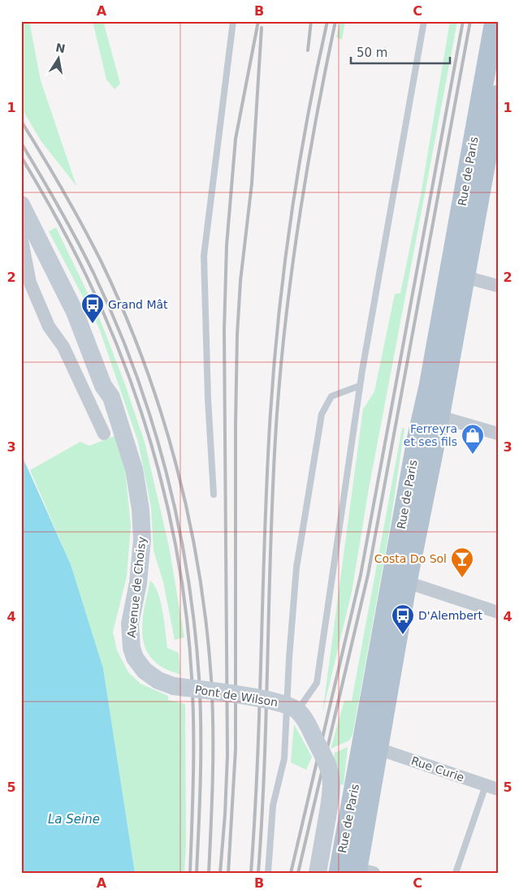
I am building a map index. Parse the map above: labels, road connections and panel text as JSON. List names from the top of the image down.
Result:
{
  "streets": {
    "main road": ["Rue de Paris", "Avenue de Choisy", "Pont de Wilson"],
    "street": ["Rue Curie"]
  },
  "crossings": [
    ["Rue de Paris", "Rue Curie"],
    ["Avenue de Choisy", "Pont de Wilson"]
  ],
  "water": ["La Seine"],
  "places": {
    "bus stop": ["Grand Mât", "D'Alembert"],
    "shop": ["Ferreyra et ses fils"],
    "bar": ["Costa Do Sol"]
  },
  "scale_bar": "50 m",
  "north": "top",
  "grid": {
    "columns": ["A", "B", "C"],
    "rows": [
      "1",
      "2",
      "3",
      "4",
      "5"
    ]
  }
}
